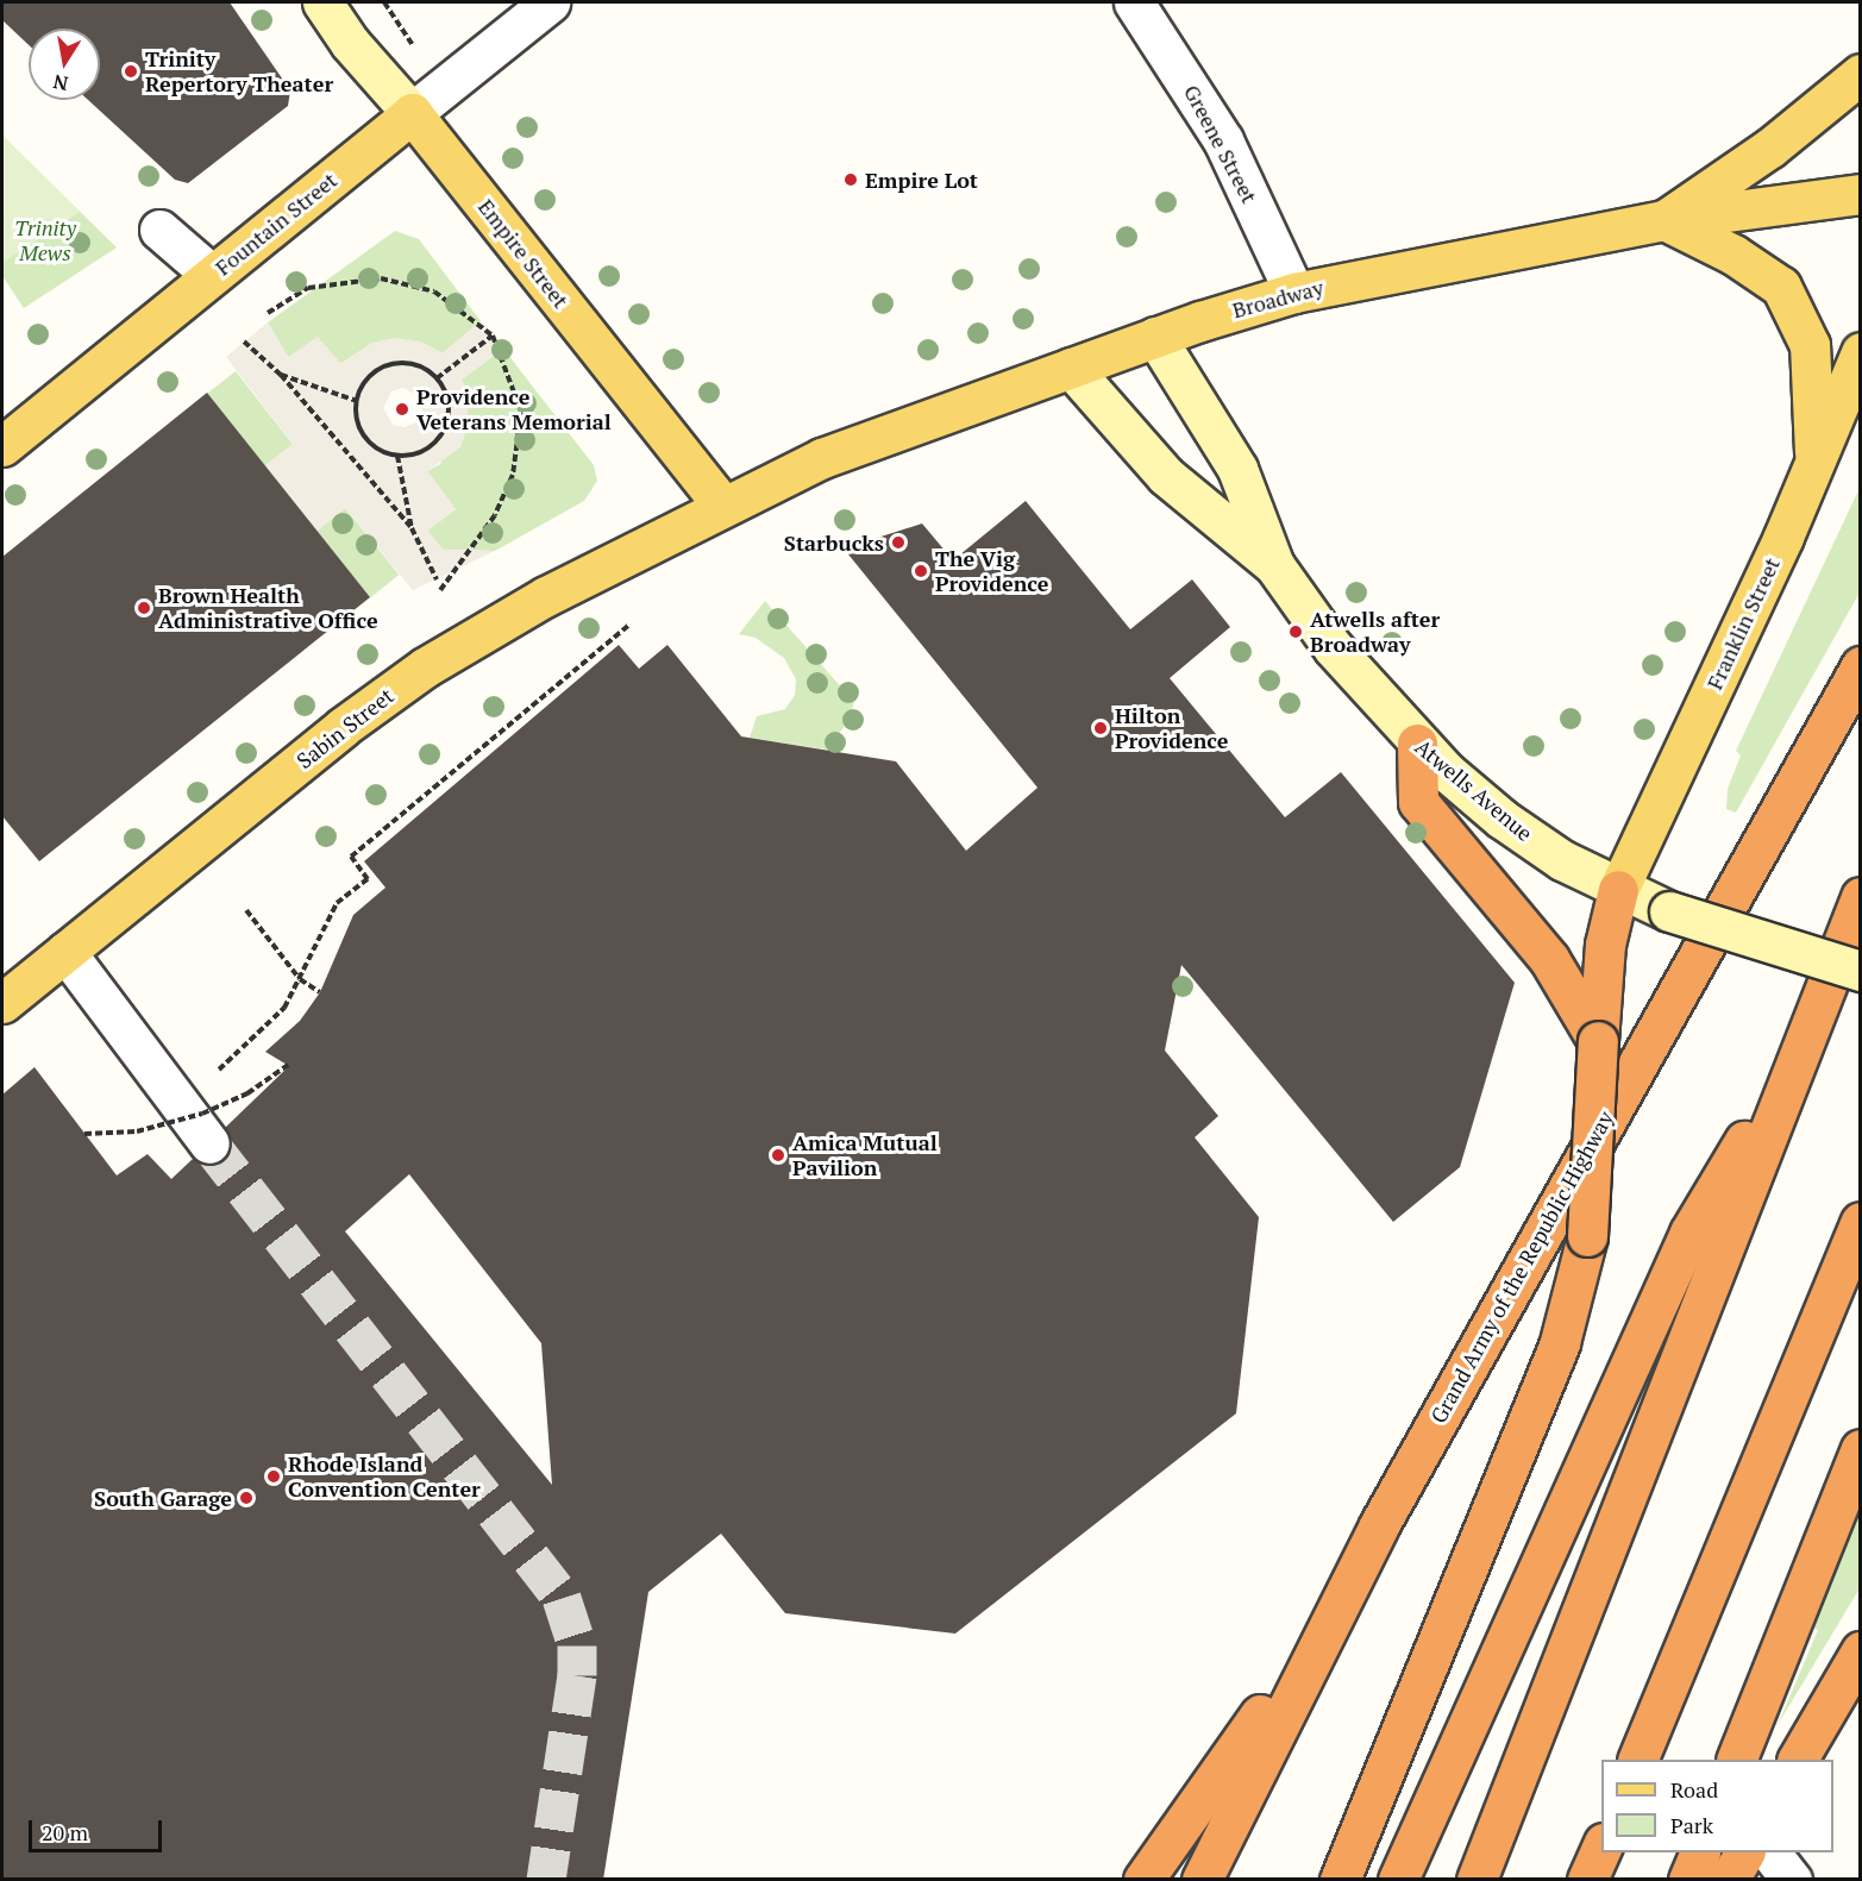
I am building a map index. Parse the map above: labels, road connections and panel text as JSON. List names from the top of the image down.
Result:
{
  "streets": {
    "highway": ["Grand Army of the Republic Highway"],
    "main road": [
      "Fountain Street",
      "Empire Street",
      "Broadway",
      "Franklin Street",
      "Sabin Street",
      "Atwells Avenue"
    ],
    "street": ["Greene Street"]
  },
  "crossings": [
    ["Greene Street", "Broadway"],
    ["Fountain Street", "Empire Street"],
    ["Empire Street", "Broadway"],
    ["Empire Street", "Sabin Street"],
    ["Broadway", "Sabin Street"],
    ["Broadway", "Atwells Avenue"],
    ["Franklin Street", "Atwells Avenue"]
  ],
  "parks": ["Trinity Mews"],
  "places": [
    "Trinity Repertory Theater",
    "Empire Lot",
    "Providence Veterans Memorial",
    "Starbucks",
    "The Vig Providence",
    "Brown Health Administrative Office",
    "Atwells after Broadway",
    "Hilton Providence",
    "Amica Mutual Pavilion",
    "Rhode Island Convention Center",
    "South Garage"
  ],
  "legend": ["Road", "Park"],
  "scale_bar": "20 m",
  "north": "bottom"
}
